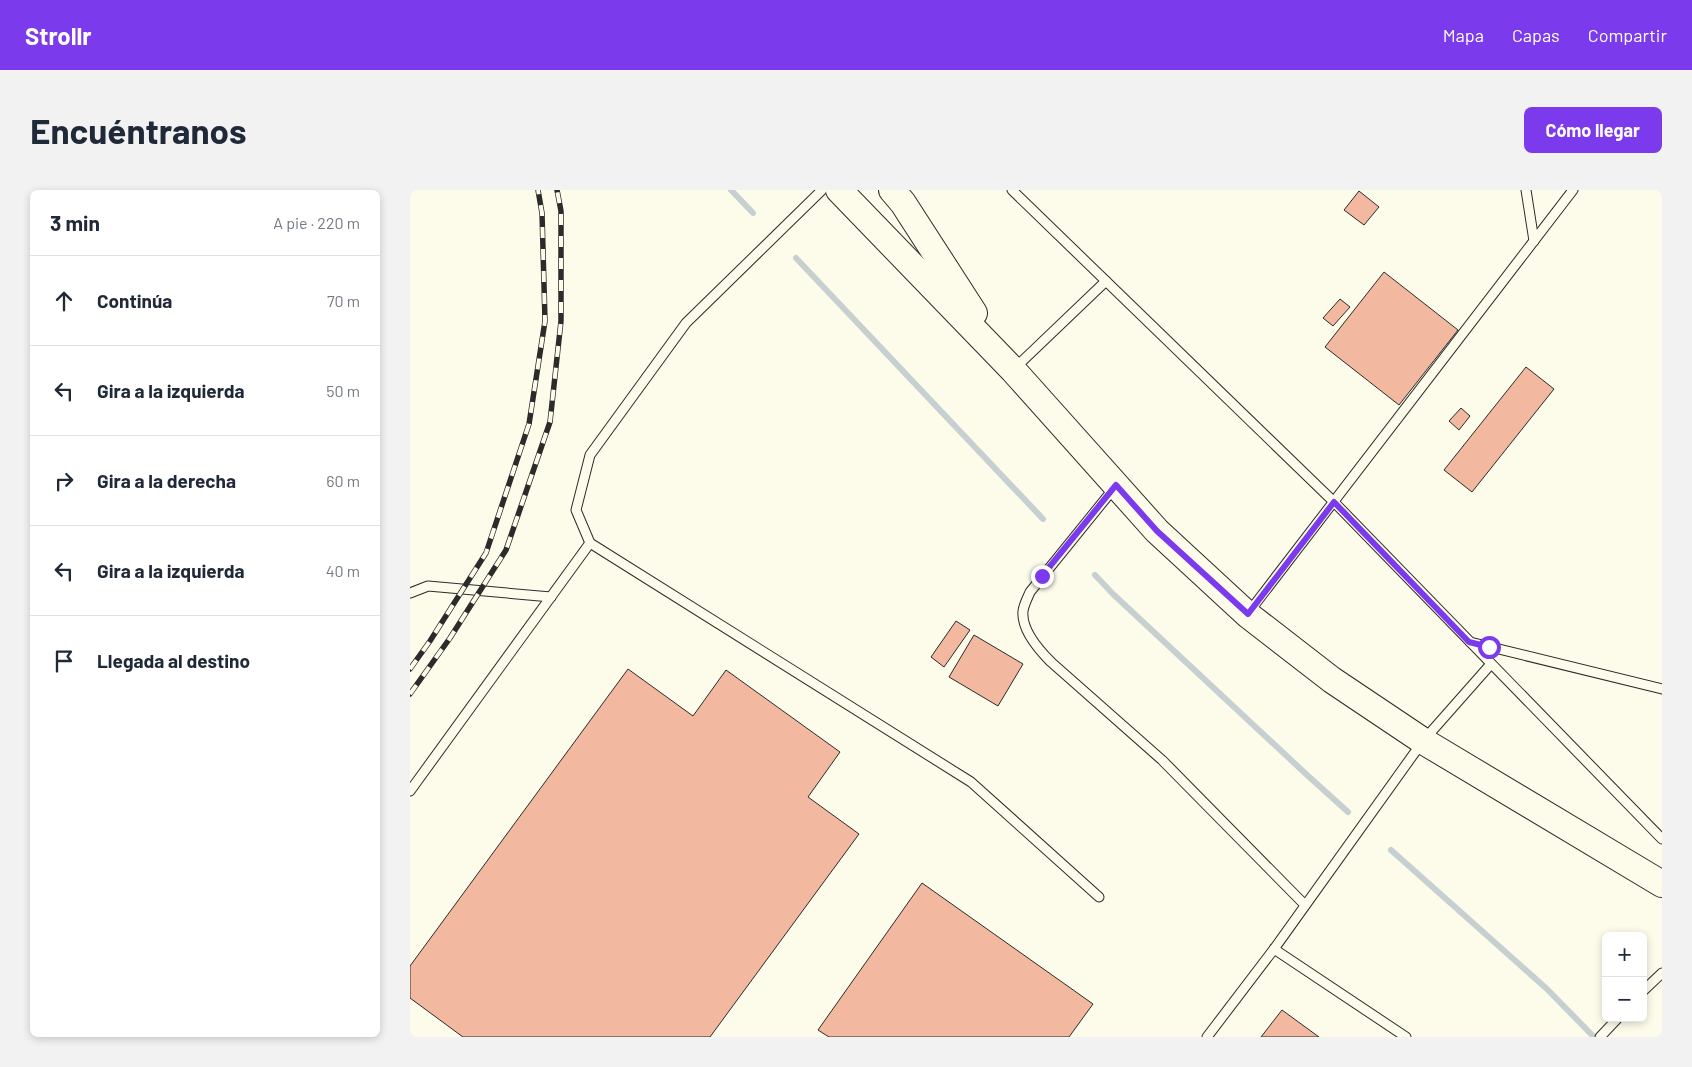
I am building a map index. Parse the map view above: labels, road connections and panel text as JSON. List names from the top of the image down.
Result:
{
  "page": {
    "header": "Strollr",
    "nav": ["Mapa", "Capas", "Compartir"],
    "buttons": "Cómo llegar",
    "title": "Encuéntranos",
    "heading": ["3 min", "A pie · 220 m"],
    "list": [
      ["Continúa", "70 m"],
      ["Gira a la izquierda", "50 m"],
      ["Gira a la derecha", "60 m"],
      ["Gira a la izquierda", "40 m"],
      "Llegada al destino"
    ],
    "map_buttons": ["+", "−"]
  }
}
